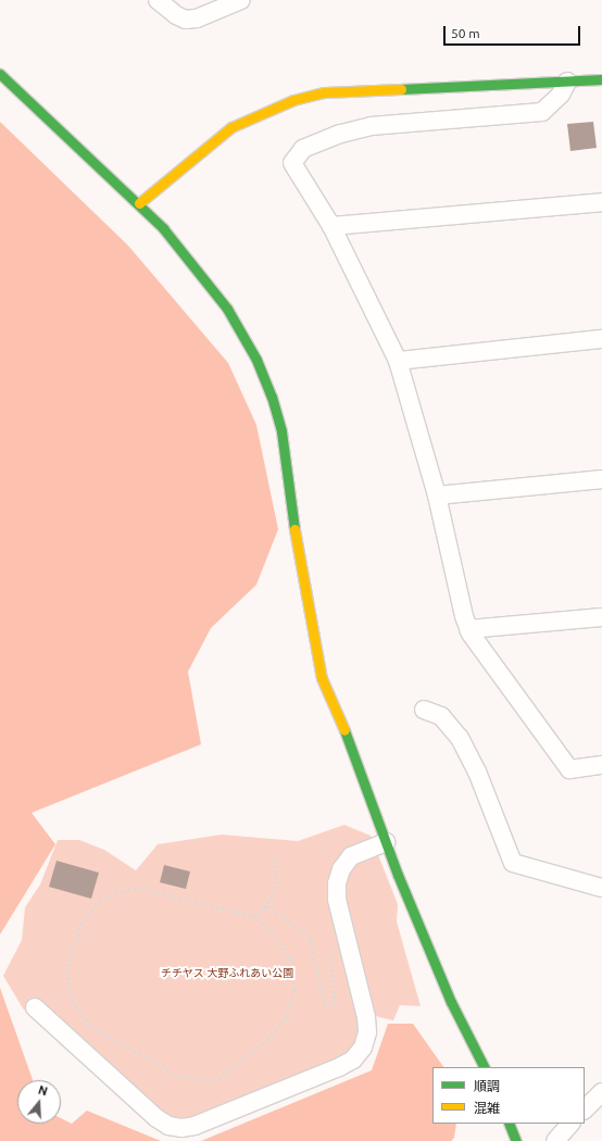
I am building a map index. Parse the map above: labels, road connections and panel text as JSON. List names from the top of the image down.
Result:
{
  "parks": ["チチヤス 大野ふれあい公園"],
  "legend": ["順調", "混雑"],
  "scale_bar": "50 m",
  "north": "top"
}
